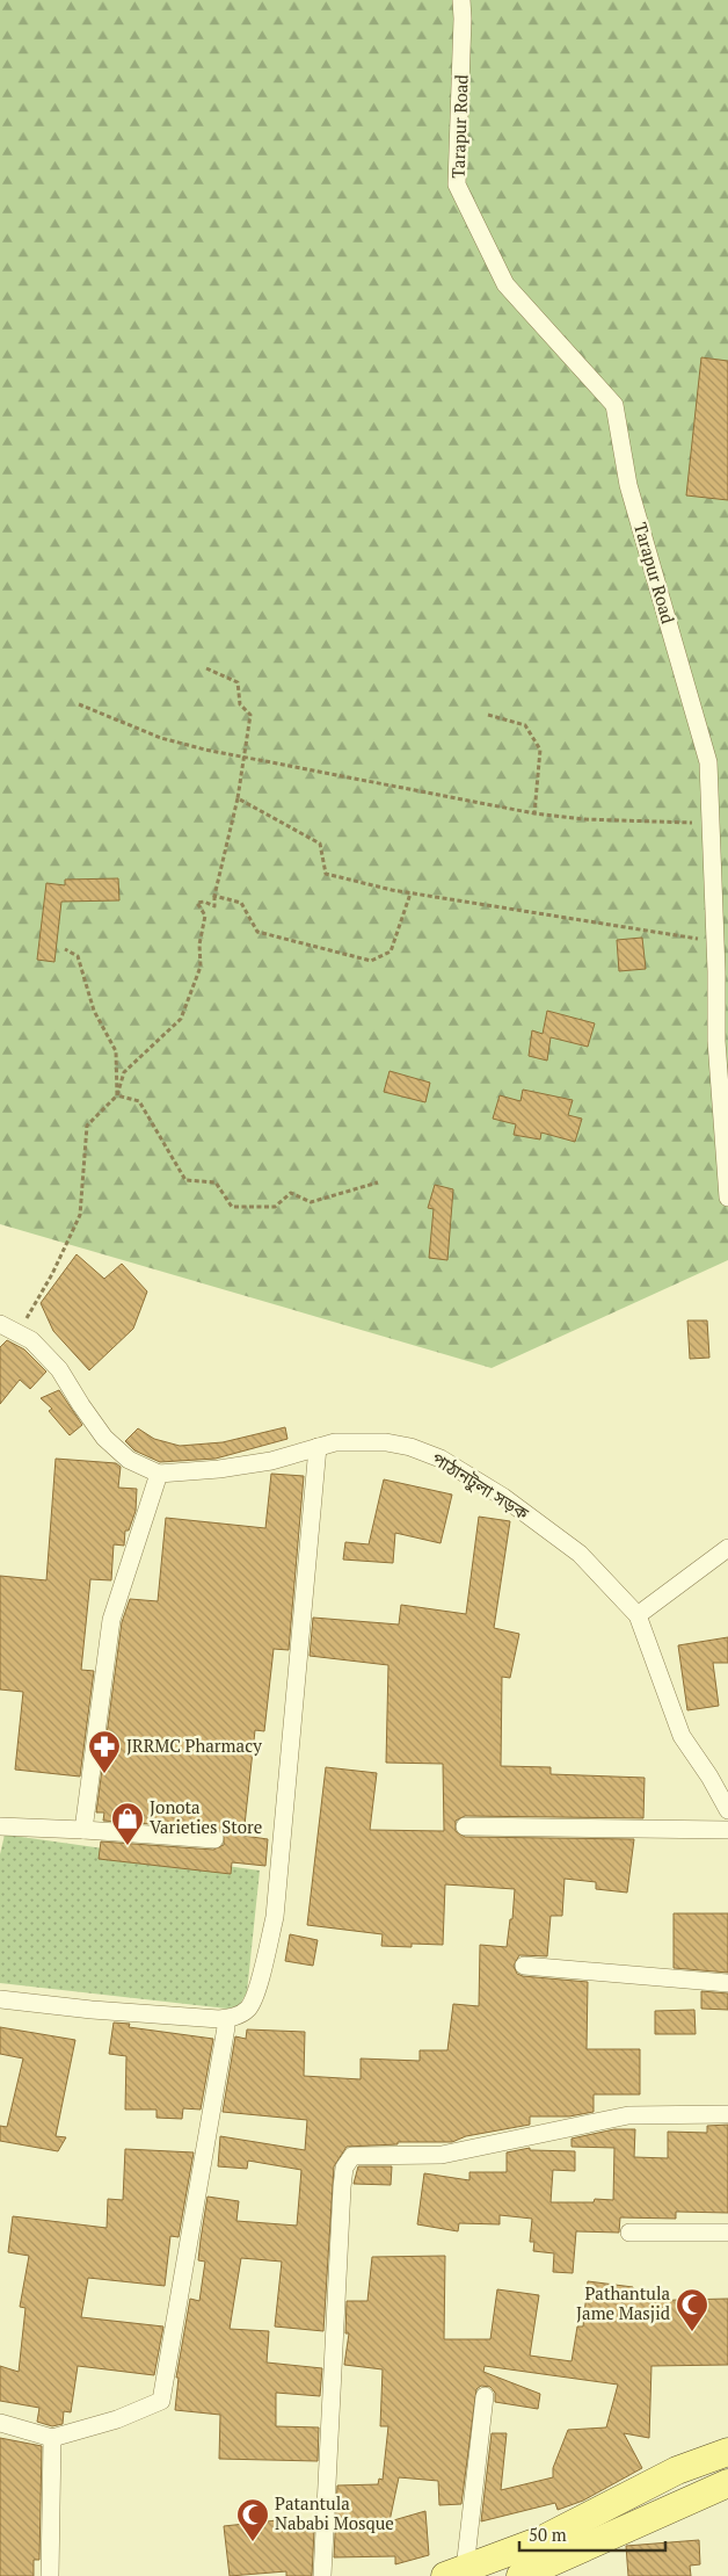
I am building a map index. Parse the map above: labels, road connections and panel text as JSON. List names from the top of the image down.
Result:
{
  "streets": {
    "street": ["Tarapur Road", "পাঠানটুলা সড়ক"]
  },
  "places": {
    "pharmacy": ["JRRMC Pharmacy"],
    "shop": ["Jonota Varieties Store"],
    "mosque": ["Pathantula Jame Masjid", "Patantula Nababi Mosque"]
  },
  "scale_bar": "50 m"
}
